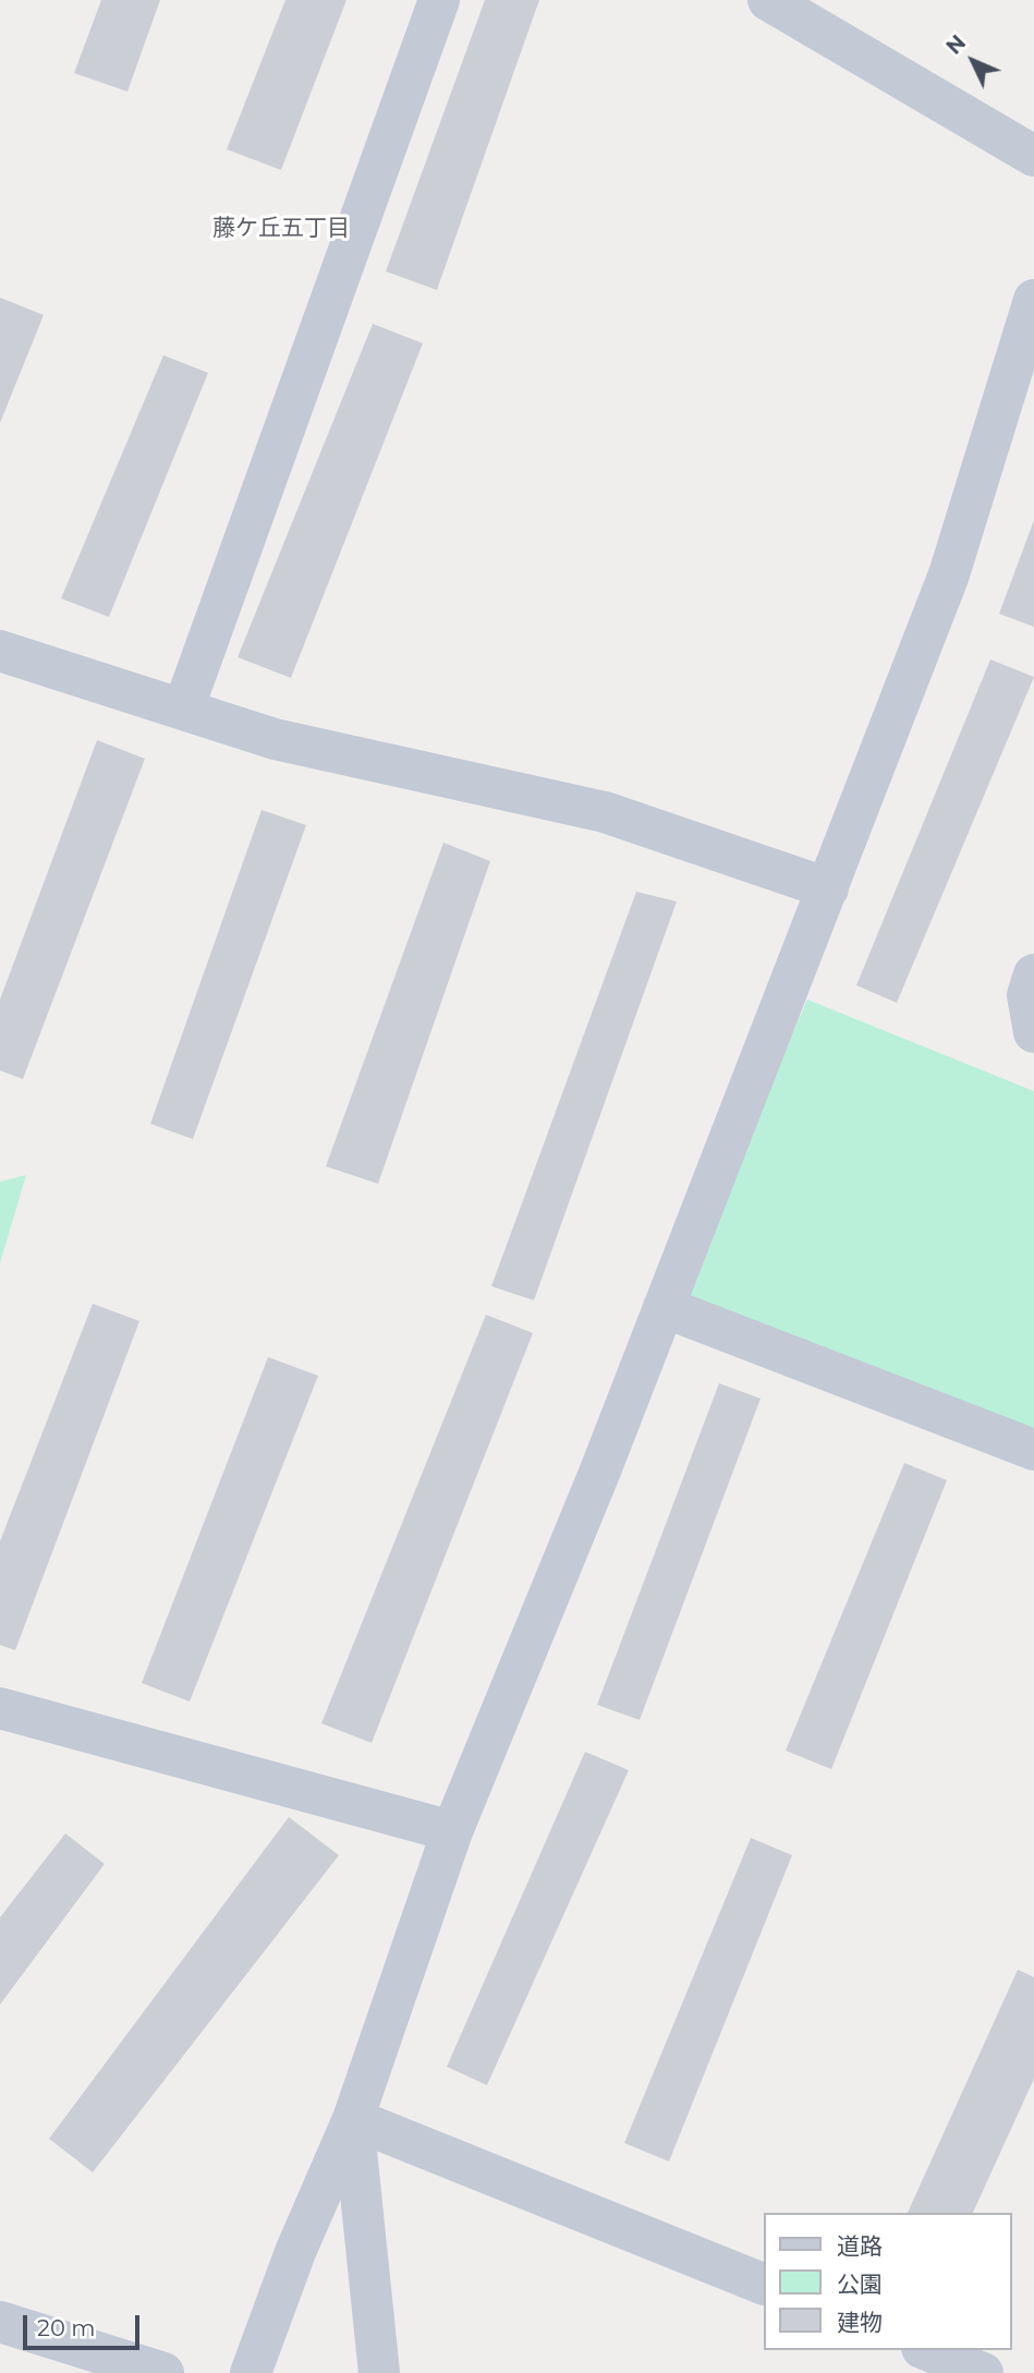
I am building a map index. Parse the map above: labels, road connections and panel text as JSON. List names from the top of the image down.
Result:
{
  "districts": ["藤ケ丘五丁目"],
  "legend": ["道路", "公園", "建物"],
  "scale_bar": "20 m",
  "north": "top left"
}
